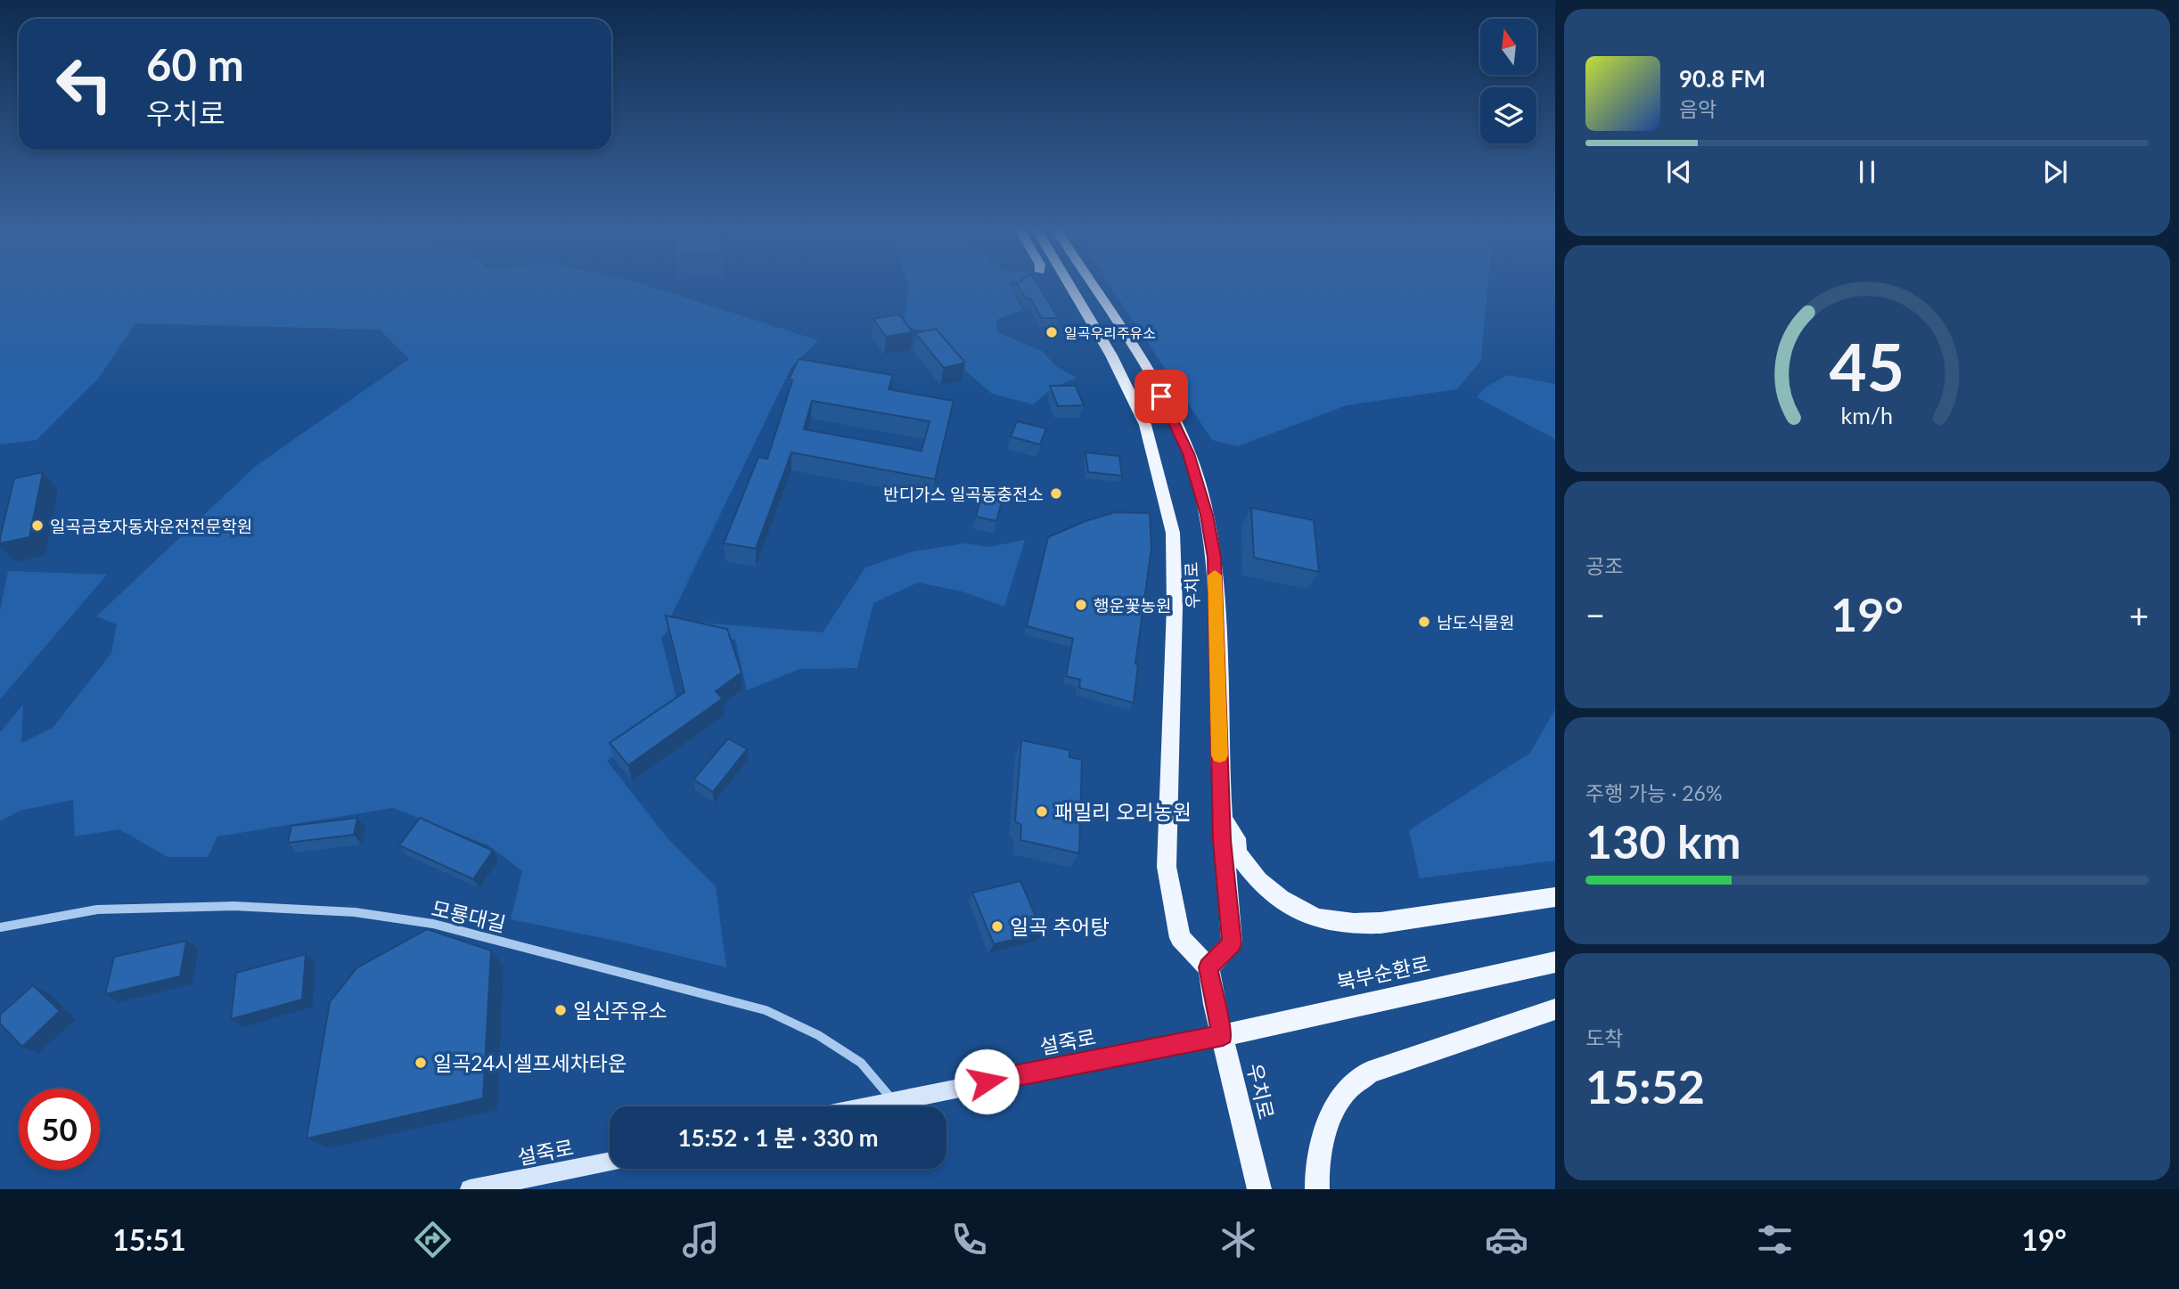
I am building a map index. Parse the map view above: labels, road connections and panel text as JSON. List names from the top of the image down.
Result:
{
  "streets": {
    "main road": ["우치로", "북부순환로", "설죽로"],
    "street": ["모룡대길"]
  },
  "crossings": [
    ["우치로", "북부순환로"],
    ["우치로", "설죽로"],
    ["모룡대길", "설죽로"],
    ["북부순환로", "설죽로"]
  ],
  "places": [
    "일곡우리주유소",
    "반디가스 일곡동충전소",
    "일곡금호자동차운전전문학원",
    "행운꽃농원",
    "남도식물원",
    "패밀리 오리농원",
    "일곡 추어탕",
    "일신주유소",
    "일곡24시셀프세차타운"
  ],
  "north": "top",
  "page": {
    "turn": ["60 m", "우치로"],
    "song": ["90.8 FM", "음악"],
    "tile": [
      "공조",
      ["주행 가능 · 26%", "130 km"],
      ["도착", "15:52"]
    ],
    "heat": ["−", "19°", "+"],
    "limit": "50",
    "trip": "15:52 · 1 분 · 330 m",
    "tabs": ["15:51", "19°"],
    "gauge": ["45", "km/h"]
  }
}
